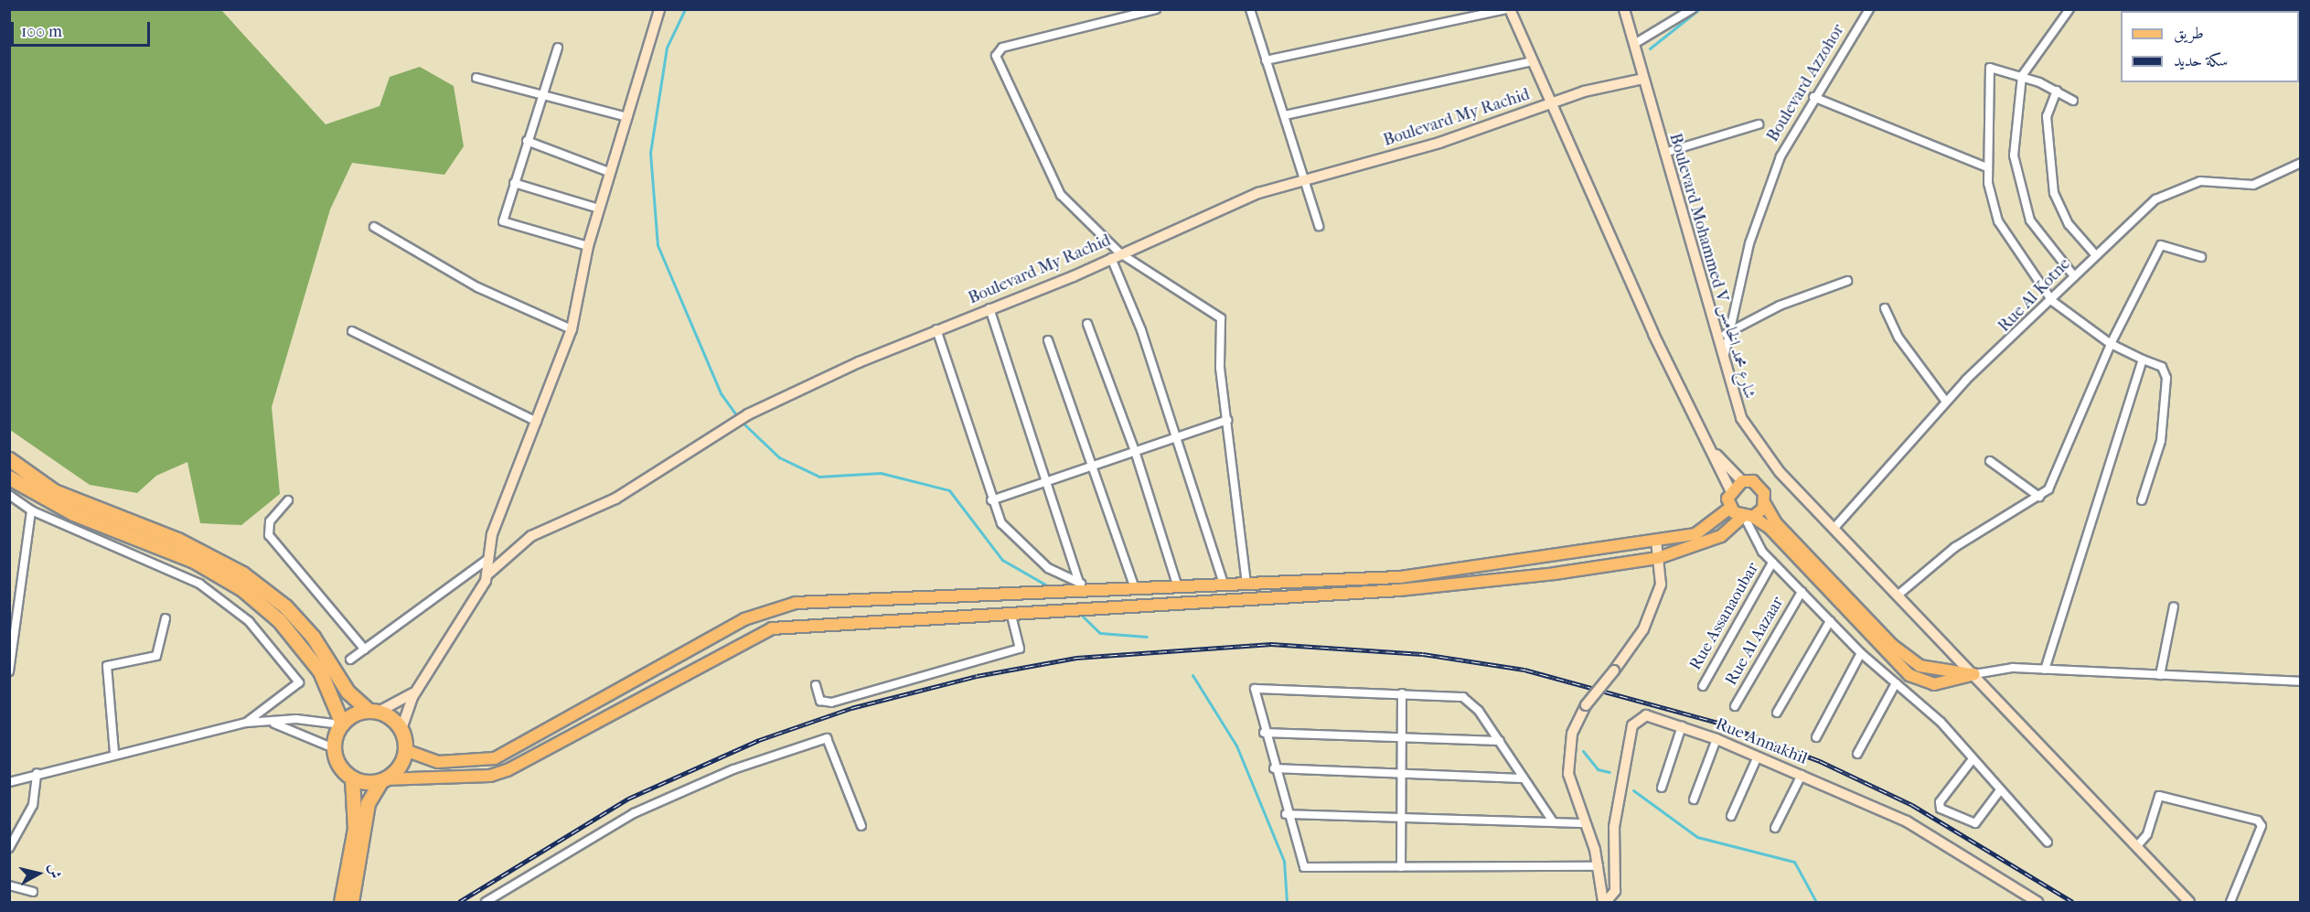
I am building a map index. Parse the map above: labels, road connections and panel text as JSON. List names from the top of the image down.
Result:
{
  "streets": {
    "street": [
      "Boulevard Azzohor",
      "Boulevard My Rachid",
      "Boulevard Mohammed V شارع محمد الخامس",
      "Rue Al Kotne",
      "Rue Assanaoubar",
      "Rue Al Aazaar",
      "Rue Annakhil"
    ]
  },
  "crossings": [
    ["Boulevard Azzohor", "Boulevard Mohammed V شارع محمد الخامس"],
    ["Boulevard My Rachid", "Boulevard Mohammed V شارع محمد الخامس"],
    ["Boulevard Mohammed V شارع محمد الخامس", "Rue Al Kotne"]
  ],
  "legend": ["طريق", "سكة حديد"],
  "scale_bar": "100 m",
  "north": "right"
}
